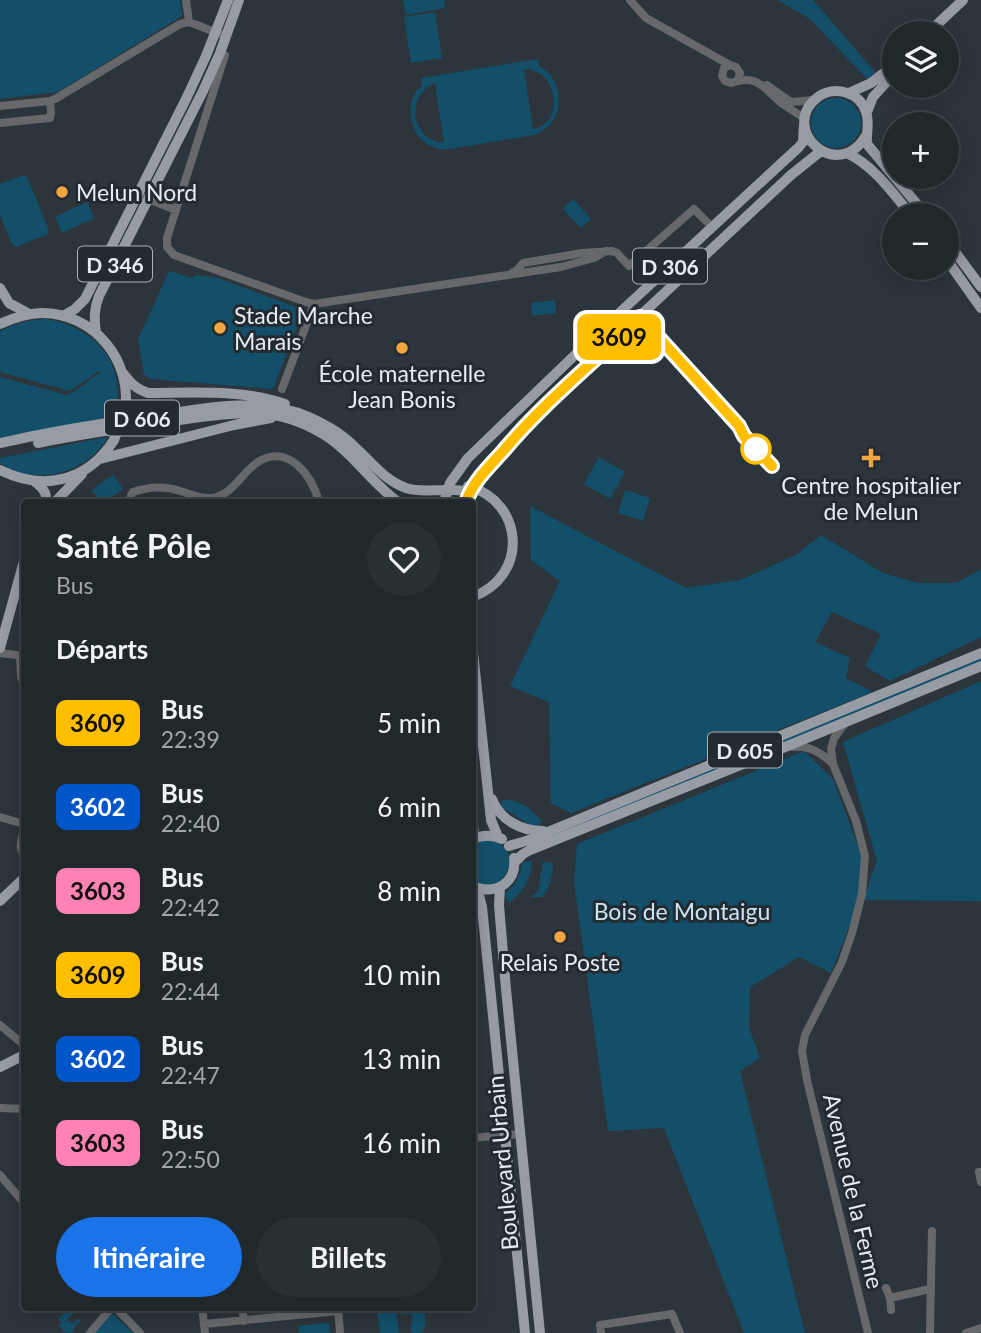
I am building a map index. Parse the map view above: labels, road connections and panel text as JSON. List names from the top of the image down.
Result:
{
  "streets": {
    "main road": [
      "D 346",
      "D 306",
      "D 606",
      "D 605",
      "Boulevard Urbain"
    ],
    "street": ["Avenue de la Ferme"]
  },
  "crossings": [
    ["D 306", "D 606"]
  ],
  "parks": ["Bois de Montaigu"],
  "places": {
    "other": [
      "Melun Nord",
      "Stade Marche Marais",
      "École maternelle Jean Bonis",
      "Relais Poste"
    ],
    "health": ["Centre hospitalier de Melun"]
  },
  "lines": ["bus line 3609"],
  "page": {
    "on_map": "3609",
    "map_buttons": ["+", "−"],
    "heading": [
      ["Santé Pôle", "Bus"],
      "Départs"
    ],
    "list": [
      {
        "mark": "3609",
        "name": "Bus",
        "note": "22:39",
        "value": "5 min"
      },
      {
        "mark": "3602",
        "name": "Bus",
        "note": "22:40",
        "value": "6 min"
      },
      {
        "mark": "3603",
        "name": "Bus",
        "note": "22:42",
        "value": "8 min"
      },
      {
        "mark": "3609",
        "name": "Bus",
        "note": "22:44",
        "value": "10 min"
      },
      {
        "mark": "3602",
        "name": "Bus",
        "note": "22:47",
        "value": "13 min"
      },
      {
        "mark": "3603",
        "name": "Bus",
        "note": "22:50",
        "value": "16 min"
      }
    ],
    "buttons": ["Itinéraire", "Billets"]
  }
}
